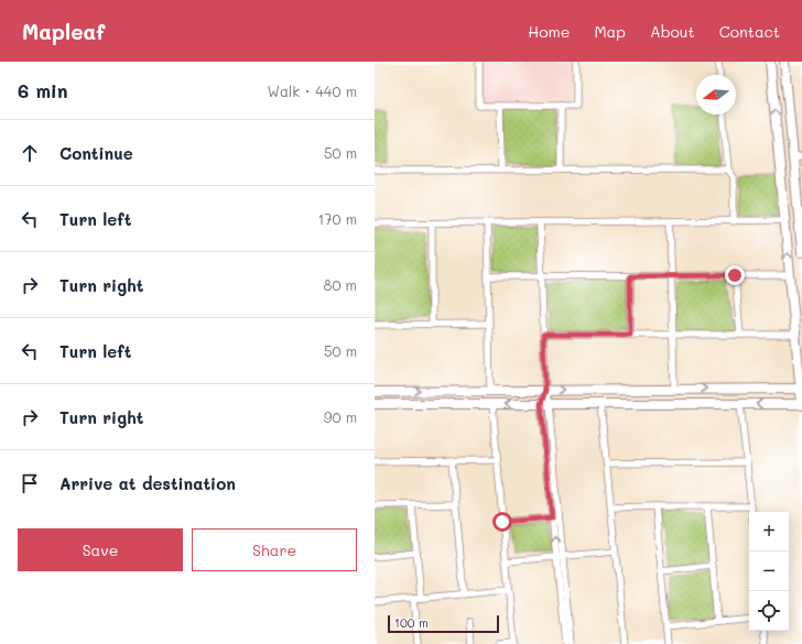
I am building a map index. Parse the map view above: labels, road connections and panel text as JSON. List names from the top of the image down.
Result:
{
  "scale_bar": "100 m",
  "north": "left",
  "page": {
    "header": "Mapleaf",
    "nav": [
      "Home",
      "Map",
      "About",
      "Contact"
    ],
    "heading": ["6 min", "Walk · 440 m"],
    "list": [
      ["Continue", "50 m"],
      ["Turn left", "170 m"],
      ["Turn right", "80 m"],
      ["Turn left", "50 m"],
      ["Turn right", "90 m"],
      "Arrive at destination"
    ],
    "map_buttons": ["+", "−"],
    "buttons": ["Save", "Share"],
    "scale": "100 m"
  }
}
